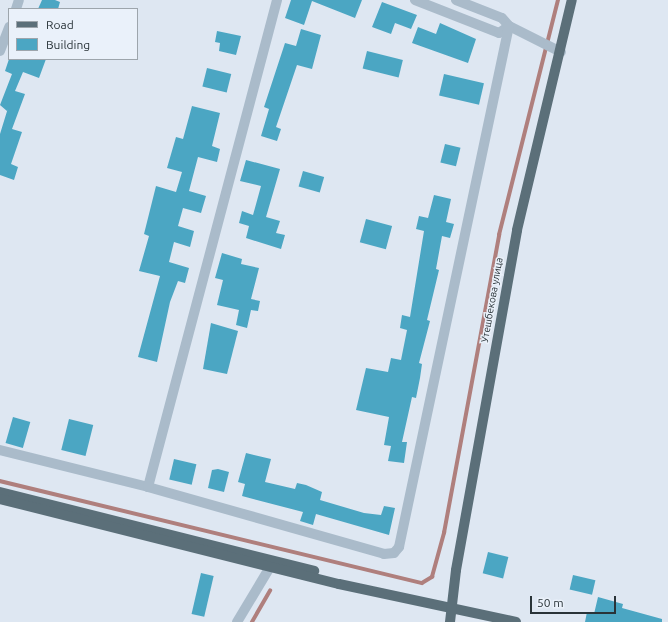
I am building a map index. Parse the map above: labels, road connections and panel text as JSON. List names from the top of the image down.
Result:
{
  "streets": {
    "main road": ["Утешбекова улица"]
  },
  "legend": ["Road", "Building"],
  "scale_bar": "50 m"
}
